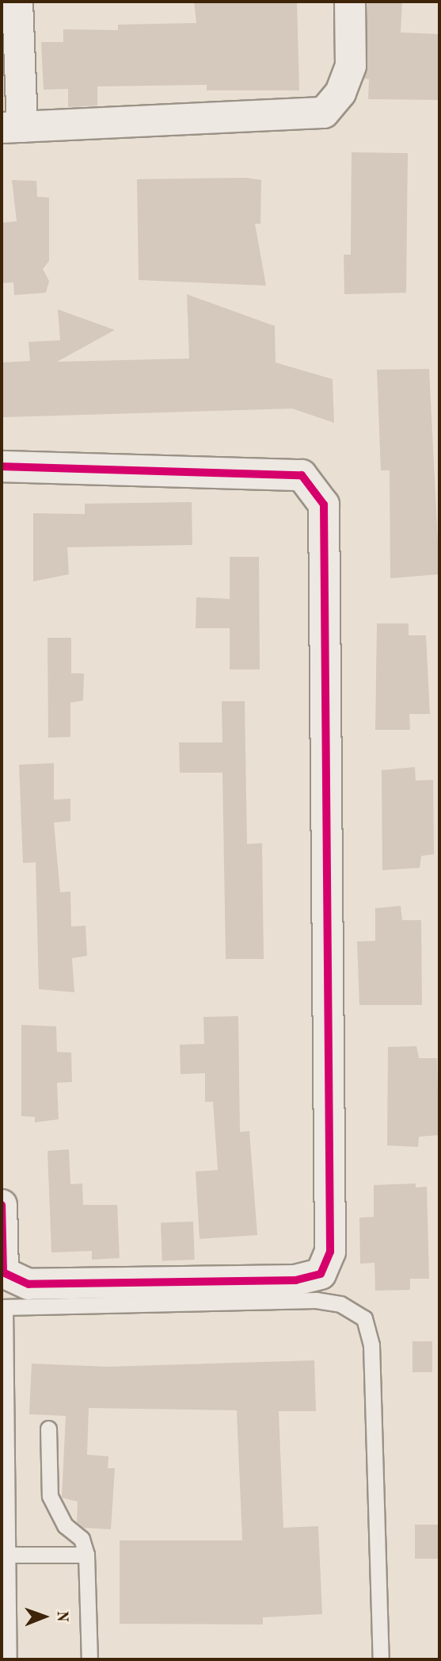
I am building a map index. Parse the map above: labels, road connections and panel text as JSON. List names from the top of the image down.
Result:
{
  "north": "right"
}
